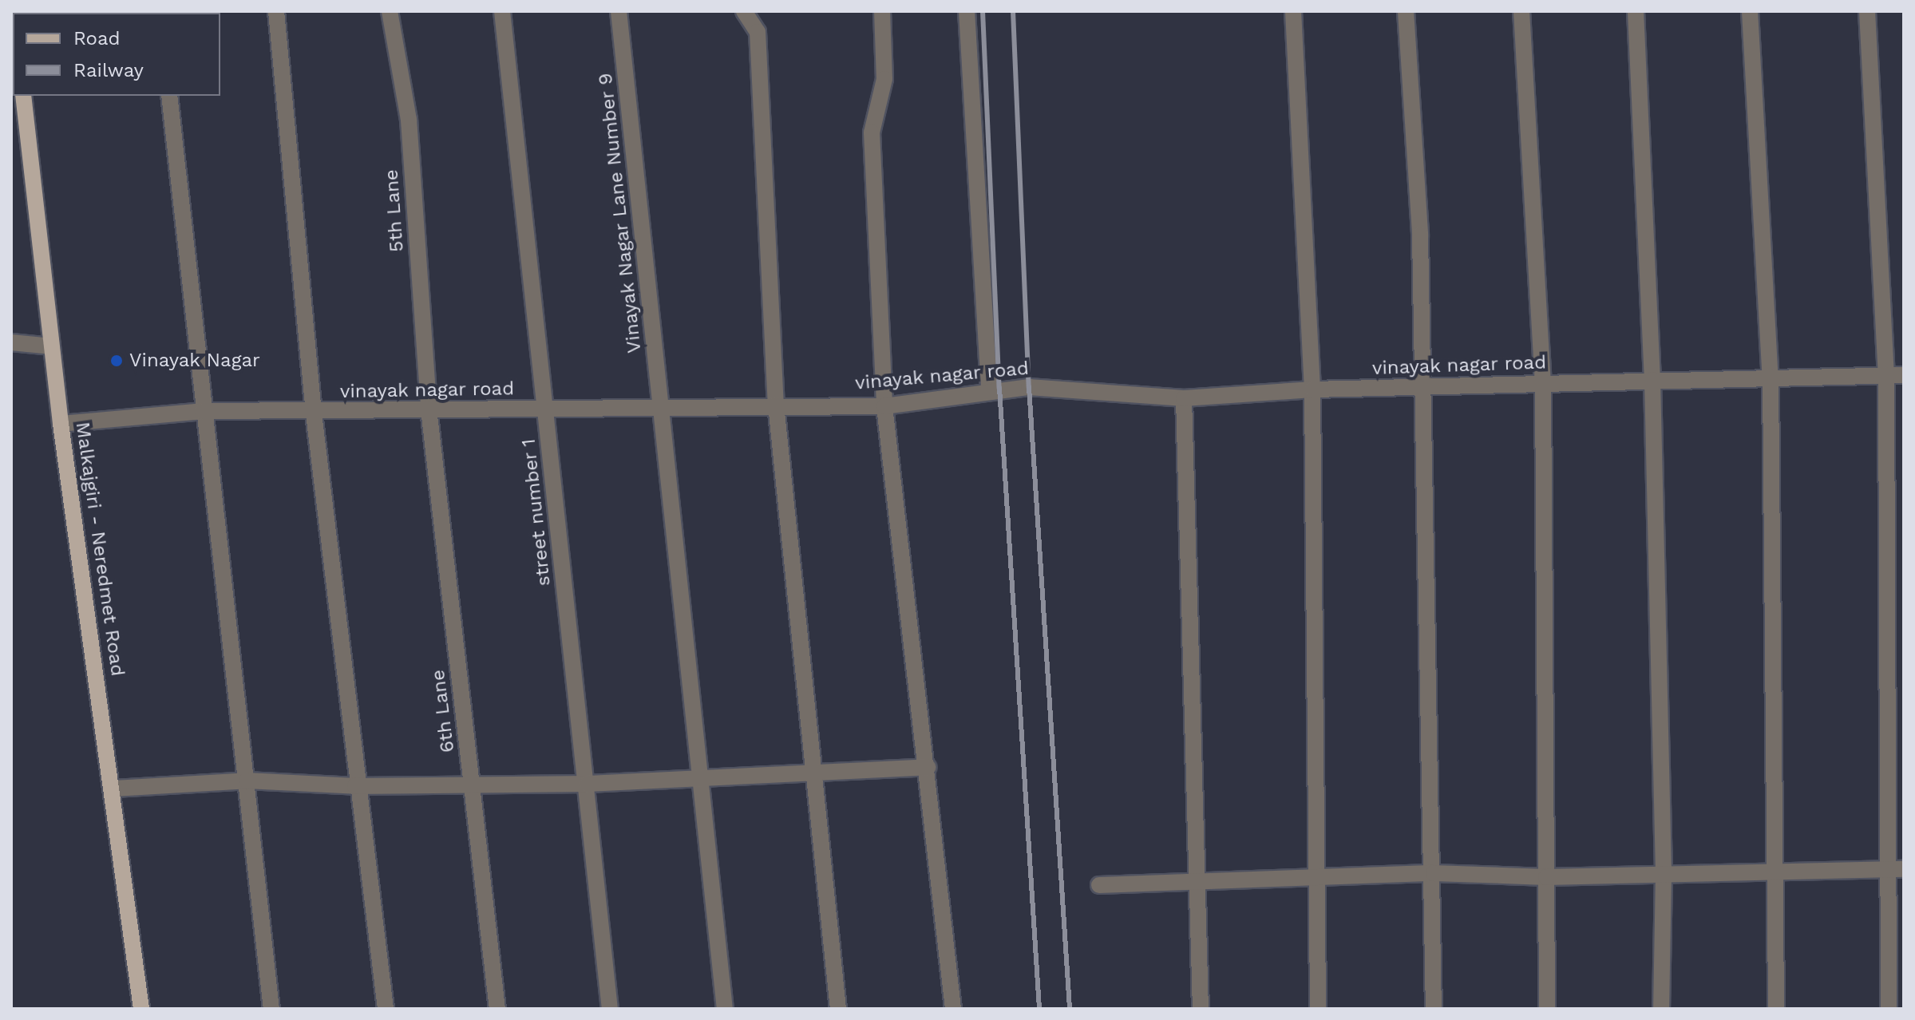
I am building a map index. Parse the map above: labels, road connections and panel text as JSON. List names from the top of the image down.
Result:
{
  "streets": {
    "main road": ["Malkajgiri - Neredmet Road"],
    "street": [
      "5th Lane",
      "Vinayak Nagar Lane Number 9",
      "vinayak nagar road",
      "street number 1",
      "6th Lane"
    ]
  },
  "crossings": [
    ["5th Lane", "vinayak nagar road"],
    ["5th Lane", "6th Lane"],
    ["Vinayak Nagar Lane Number 9", "vinayak nagar road"],
    ["vinayak nagar road", "street number 1"],
    ["vinayak nagar road", "Malkajgiri - Neredmet Road"],
    ["vinayak nagar road", "6th Lane"]
  ],
  "places": ["Vinayak Nagar"],
  "legend": ["Road", "Railway"]
}
